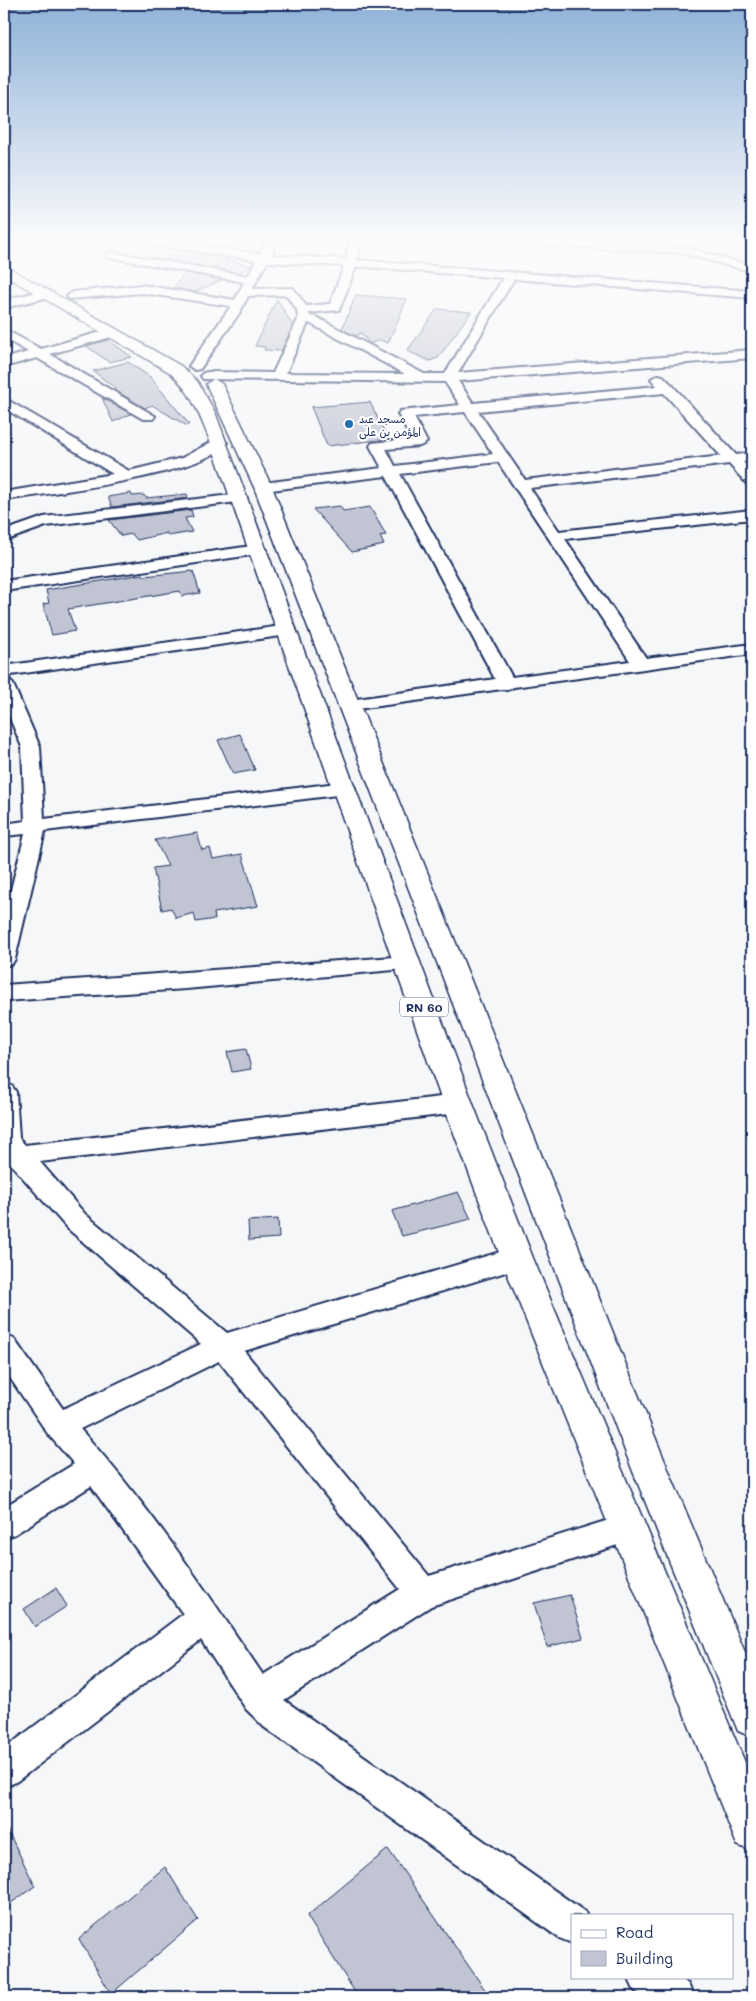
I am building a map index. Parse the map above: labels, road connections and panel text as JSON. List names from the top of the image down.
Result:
{
  "streets": {
    "main road": ["RN 60"]
  },
  "places": ["مسجد عبد المؤمن بن على"],
  "legend": ["Road", "Building"]
}
